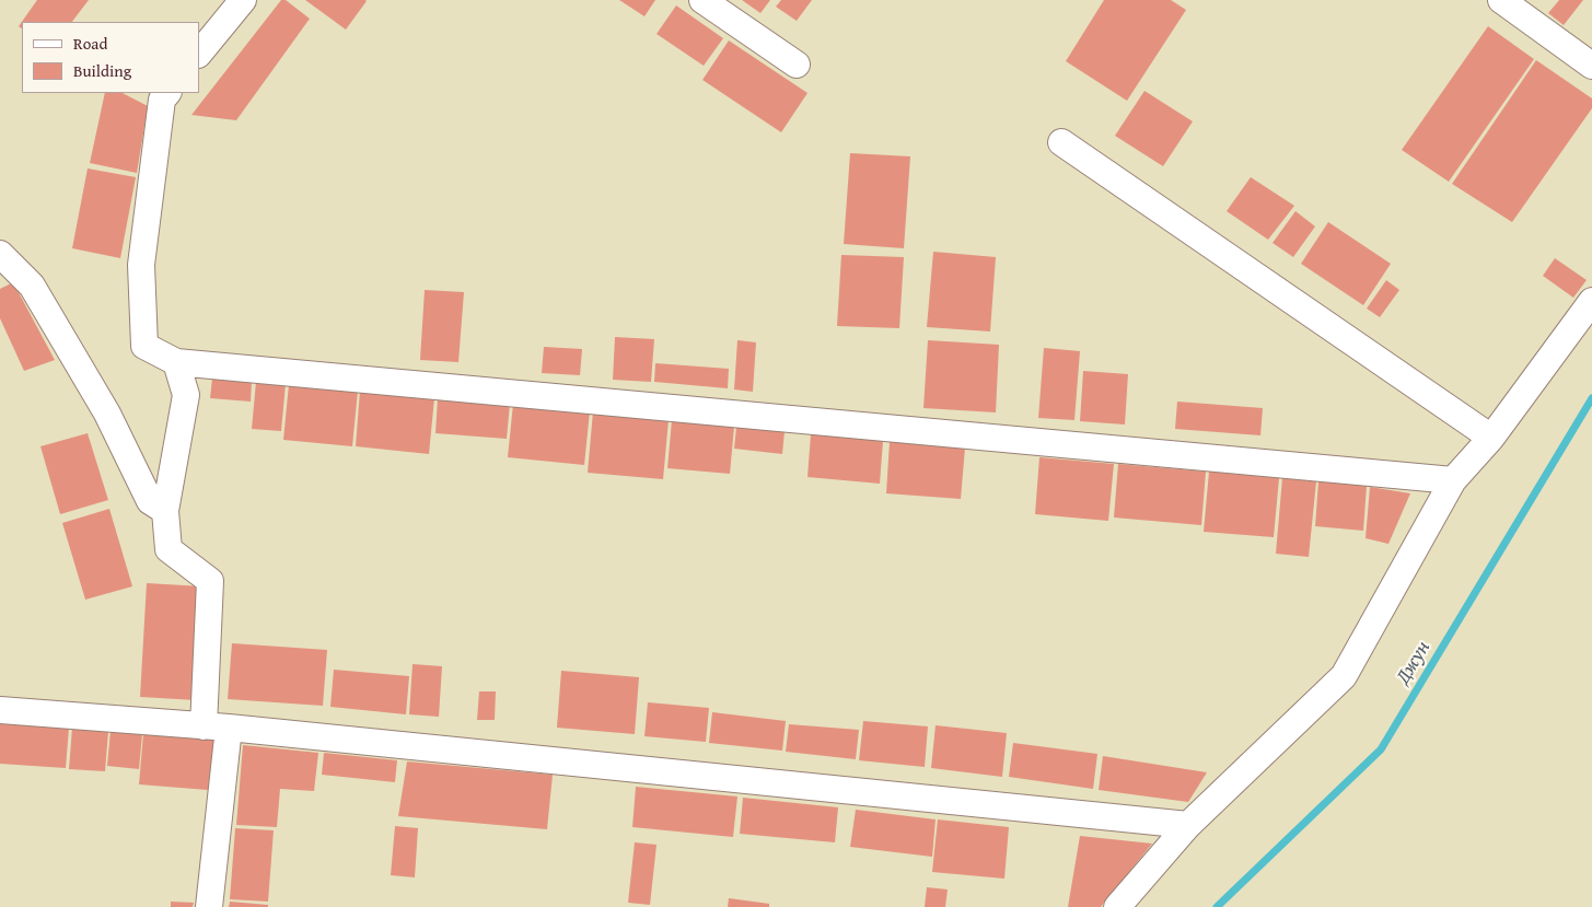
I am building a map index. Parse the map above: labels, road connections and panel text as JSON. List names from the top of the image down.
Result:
{
  "water": ["Джун"],
  "legend": ["Road", "Building"]
}
